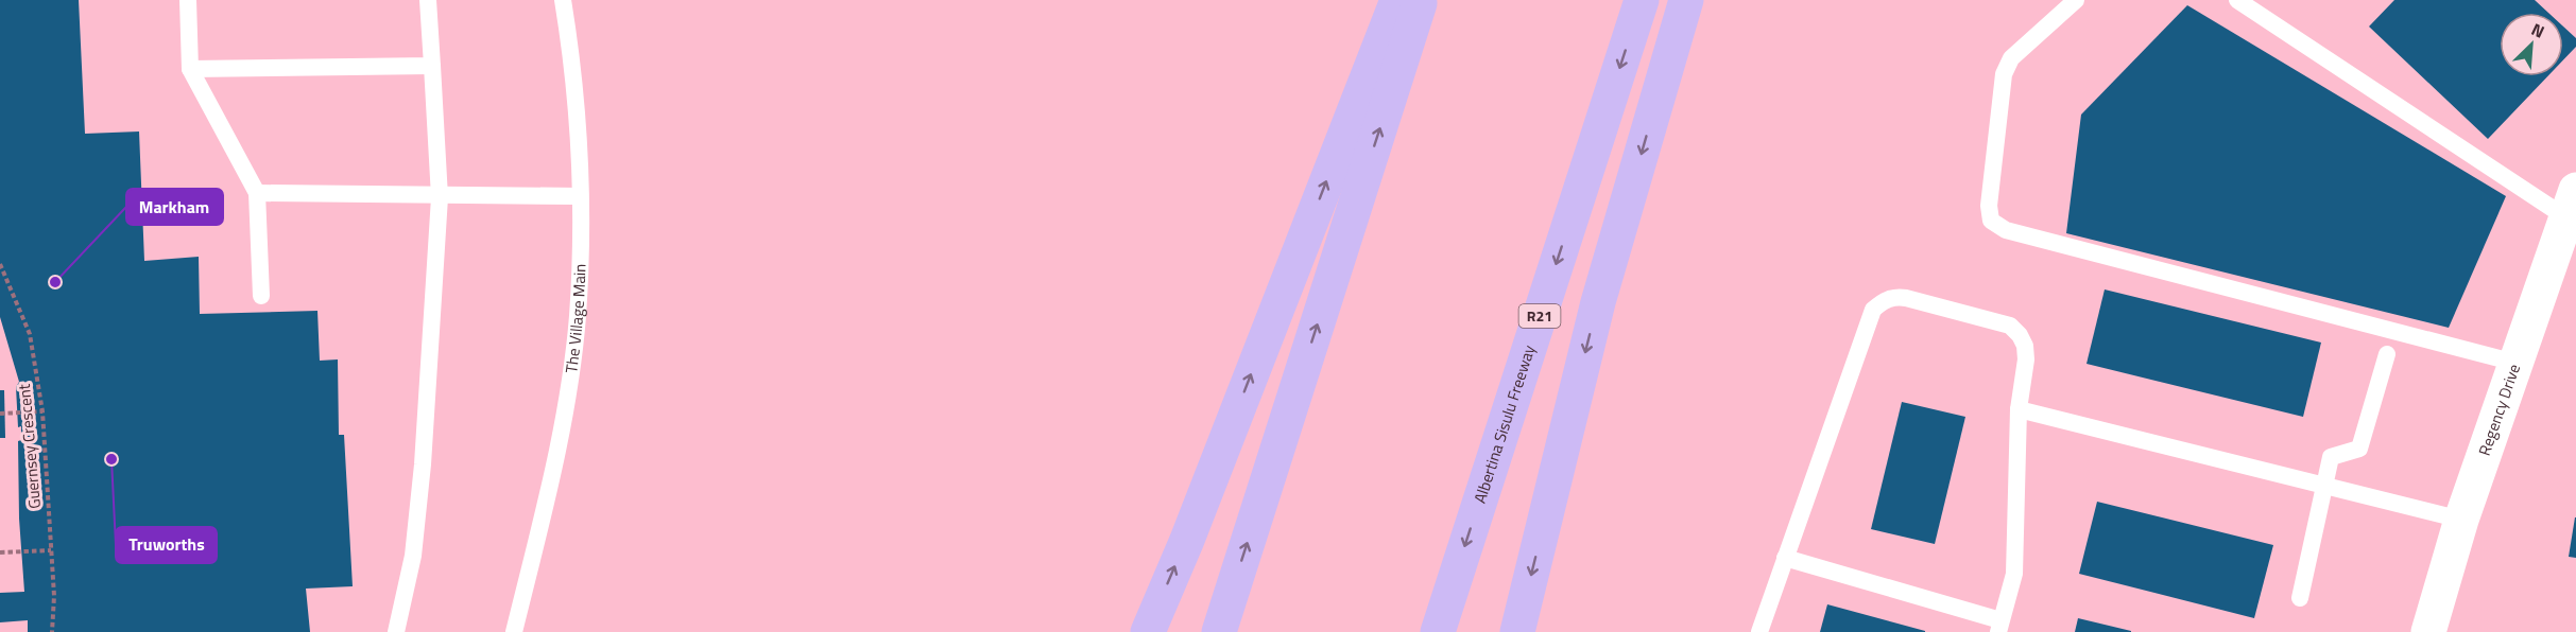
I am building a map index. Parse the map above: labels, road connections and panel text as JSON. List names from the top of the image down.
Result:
{
  "streets": {
    "highway": ["R21", "Albertina Sisulu Freeway"],
    "street": ["Regency Drive"],
    "lane": ["The Village Main"],
    "path": ["Guernsey Crescent"]
  },
  "places": ["Markham", "Truworths"],
  "north": "top right"
}
